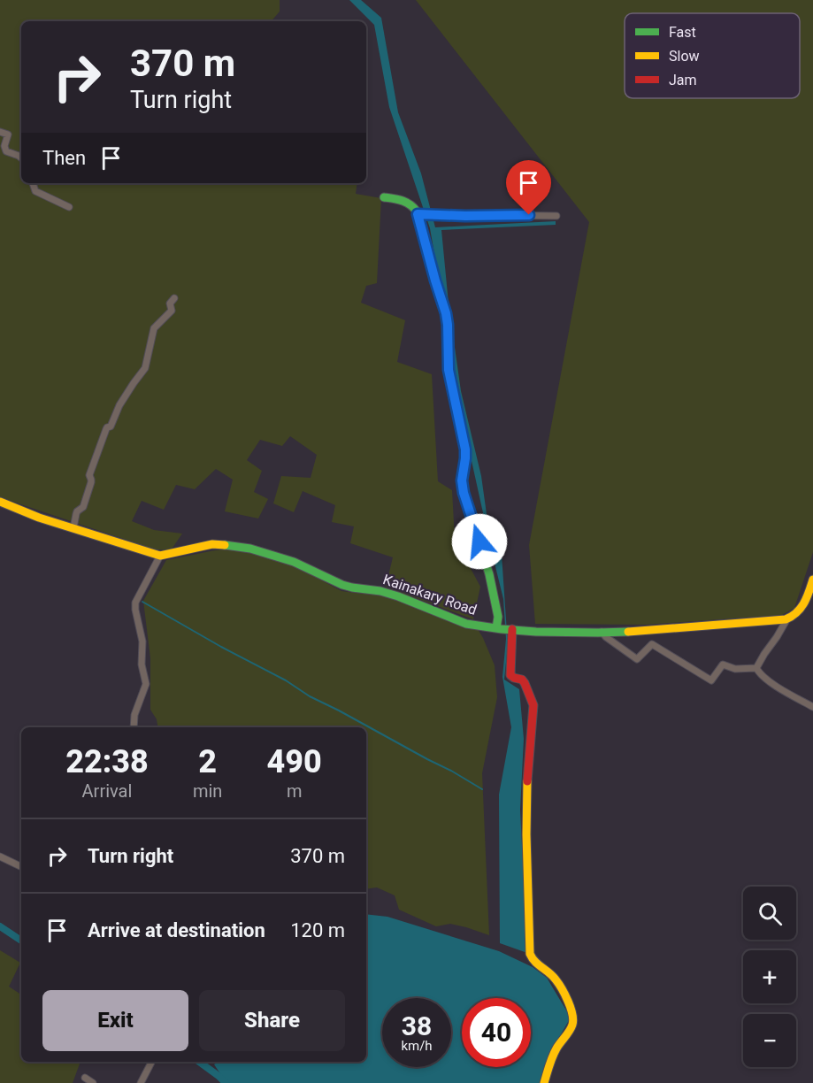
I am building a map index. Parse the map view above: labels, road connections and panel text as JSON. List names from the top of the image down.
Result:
{
  "streets": {
    "street": ["Kainakary Road"]
  },
  "legend": ["Fast", "Slow", "Jam"],
  "page": {
    "turn": ["370 m", "Turn right"],
    "then": "Then",
    "eta": [
      "22:38",
      "Arrival",
      "2",
      "min",
      "490",
      "m"
    ],
    "list": [
      {
        "name": "Turn right",
        "value": "370 m"
      },
      {
        "name": "Arrive at destination",
        "value": "120 m"
      }
    ],
    "map_buttons": ["+", "−"],
    "buttons": ["Exit", "Share"],
    "speed": "38 km/h",
    "limit": "40"
  }
}
